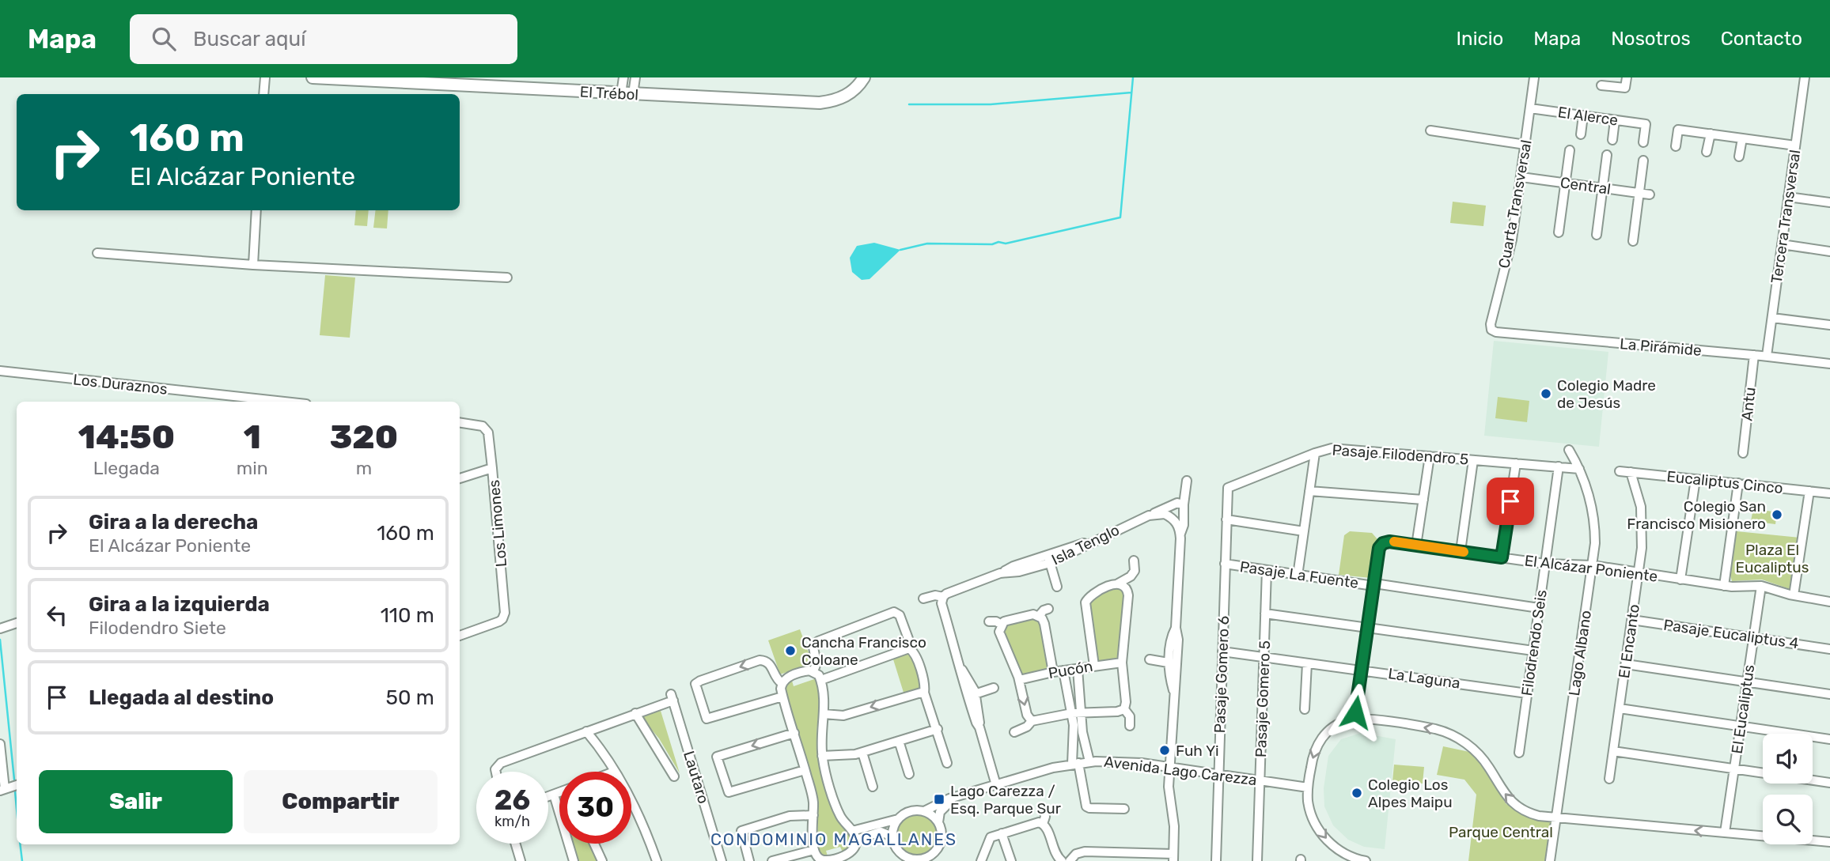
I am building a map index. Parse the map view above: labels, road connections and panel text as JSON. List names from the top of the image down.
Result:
{
  "streets": {
    "main road": ["El Trébol"],
    "street": [
      "El Alerce",
      "Central",
      "Cuarta Transversal",
      "Tercera Transversal",
      "La Pirámide",
      "Los Duraznos",
      "Antu",
      "Pasaje Filodendro 5",
      "Eucaliptus Cinco",
      "Los Limones",
      "Isla Tenglo",
      "El Alcázar Poniente",
      "Pasaje La Fuente",
      "Pasaje Eucaliptus 4",
      "El Encanto",
      "Filodrendo Seis",
      "Lago Albano",
      "Pucón",
      "Pasaje Gomero 6",
      "La Laguna",
      "Pasaje Gomero 5",
      "El Eucaliptus",
      "Avenida Lago Carezza",
      "Lautaro"
    ]
  },
  "crossings": [
    ["El Alerce", "Cuarta Transversal"],
    ["Central", "Cuarta Transversal"],
    ["Cuarta Transversal", "La Pirámide"],
    ["Tercera Transversal", "La Pirámide"],
    ["La Pirámide", "Antu"],
    ["Pasaje Filodendro 5", "Filodrendo Seis"],
    ["Pasaje Filodendro 5", "Lago Albano"],
    ["Pasaje Filodendro 5", "Pasaje Gomero 6"],
    ["Eucaliptus Cinco", "El Encanto"],
    ["El Alcázar Poniente", "Pasaje La Fuente"],
    ["El Alcázar Poniente", "El Encanto"],
    ["El Alcázar Poniente", "Filodrendo Seis"],
    ["El Alcázar Poniente", "Lago Albano"],
    ["El Alcázar Poniente", "El Eucaliptus"],
    ["Pasaje La Fuente", "Filodrendo Seis"],
    ["Pasaje La Fuente", "Pasaje Gomero 6"],
    ["Pasaje La Fuente", "Pasaje Gomero 5"],
    ["Pasaje Eucaliptus 4", "El Encanto"],
    ["Pasaje Eucaliptus 4", "El Eucaliptus"],
    ["Filodrendo Seis", "La Laguna"],
    ["Pasaje Gomero 6", "La Laguna"],
    ["Pasaje Gomero 6", "Avenida Lago Carezza"],
    ["La Laguna", "Pasaje Gomero 5"],
    ["Pasaje Gomero 5", "Avenida Lago Carezza"]
  ],
  "districts": ["CONDOMINIO MAGALLANES"],
  "parks": ["Plaza El Eucaliptus", "Parque Central"],
  "places": {
    "other": [
      "Colegio Madre de Jesús",
      "Colegio San Francisco Misionero",
      "Cancha Francisco Coloane",
      "Fuh Yi",
      "Colegio Los Alpes Maipu"
    ],
    "transit": ["Lago Carezza / Esq. Parque Sur"]
  },
  "page": {
    "header": "Mapa",
    "search": "Buscar aquí",
    "nav": [
      "Inicio",
      "Mapa",
      "Nosotros",
      "Contacto"
    ],
    "turn": ["160 m", "El Alcázar Poniente"],
    "eta": [
      "14:50",
      "Llegada",
      "1",
      "min",
      "320",
      "m"
    ],
    "list": [
      {
        "name": "Gira a la derecha",
        "note": "El Alcázar Poniente",
        "value": "160 m"
      },
      {
        "name": "Gira a la izquierda",
        "note": "Filodendro Siete",
        "value": "110 m"
      },
      {
        "name": "Llegada al destino",
        "value": "50 m"
      }
    ],
    "buttons": ["Salir", "Compartir"],
    "speed": "26 km/h",
    "limit": "30"
  }
}
